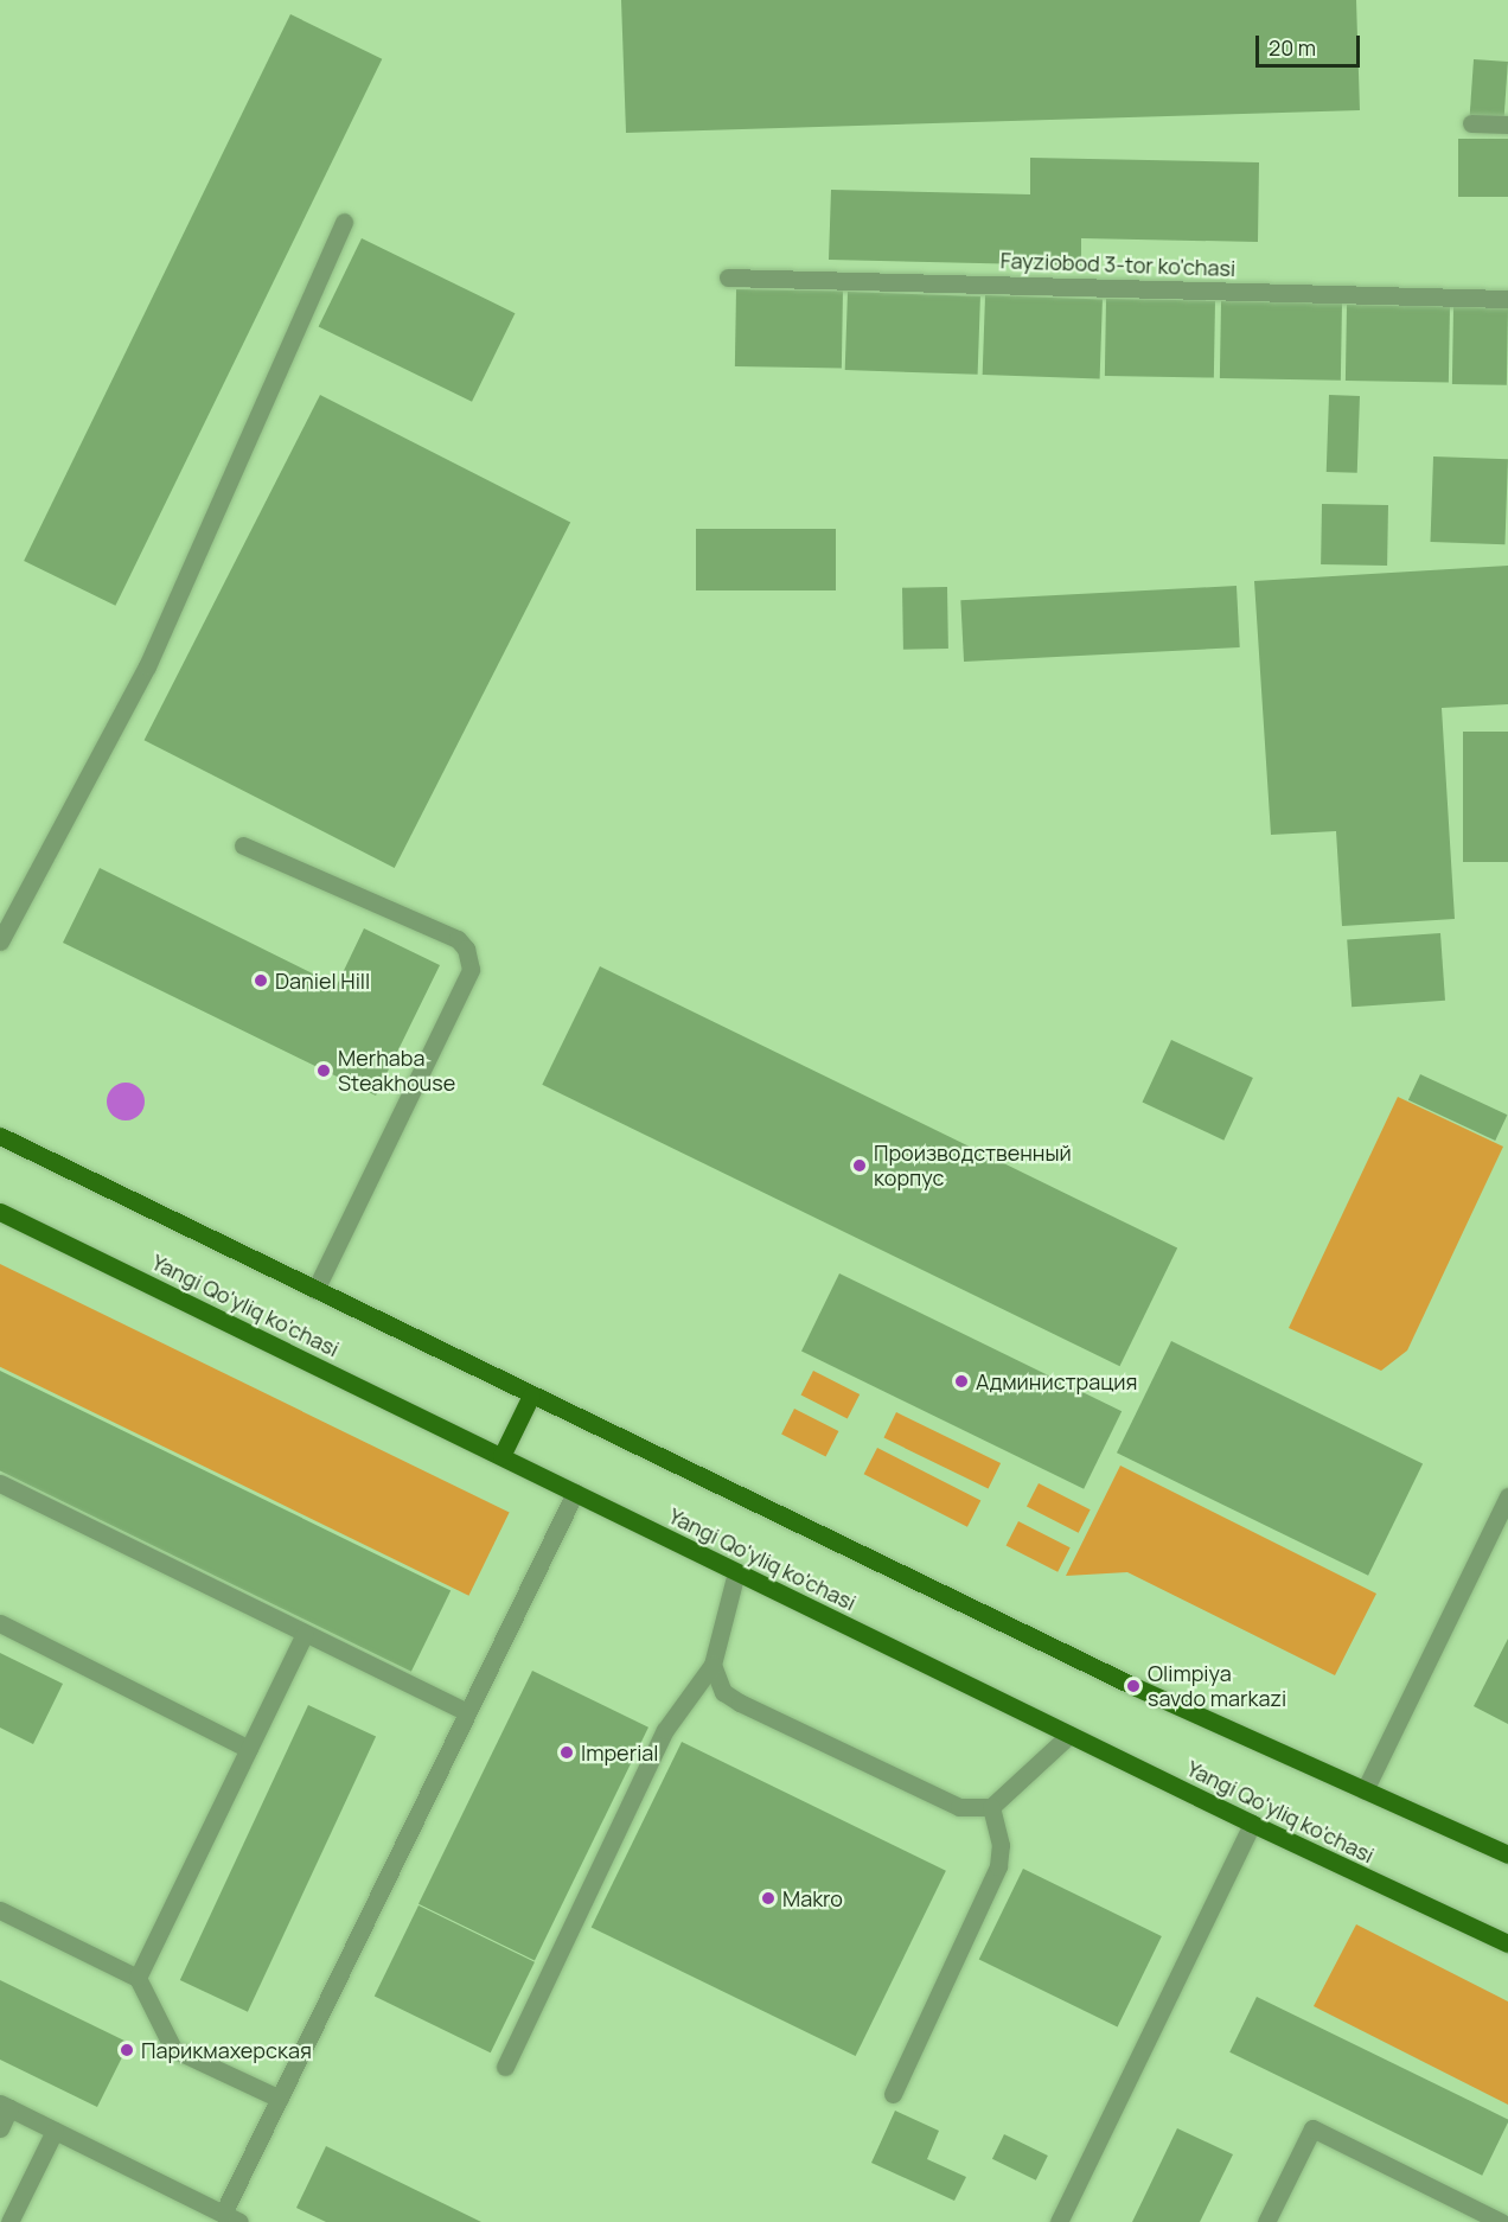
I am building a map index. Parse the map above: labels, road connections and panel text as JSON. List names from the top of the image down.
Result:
{
  "streets": {
    "main road": ["Yangi Qo'yliq ko'chasi"],
    "street": ["Fayziobod 3-tor ko'chasi"]
  },
  "places": [
    "Daniel Hill",
    "Merhaba Steakhouse",
    "Производственный корпус",
    "Администрация",
    "Olimpiya savdo markazi",
    "Imperial",
    "Makro",
    "Парикмахерская"
  ],
  "scale_bar": "20 m"
}
